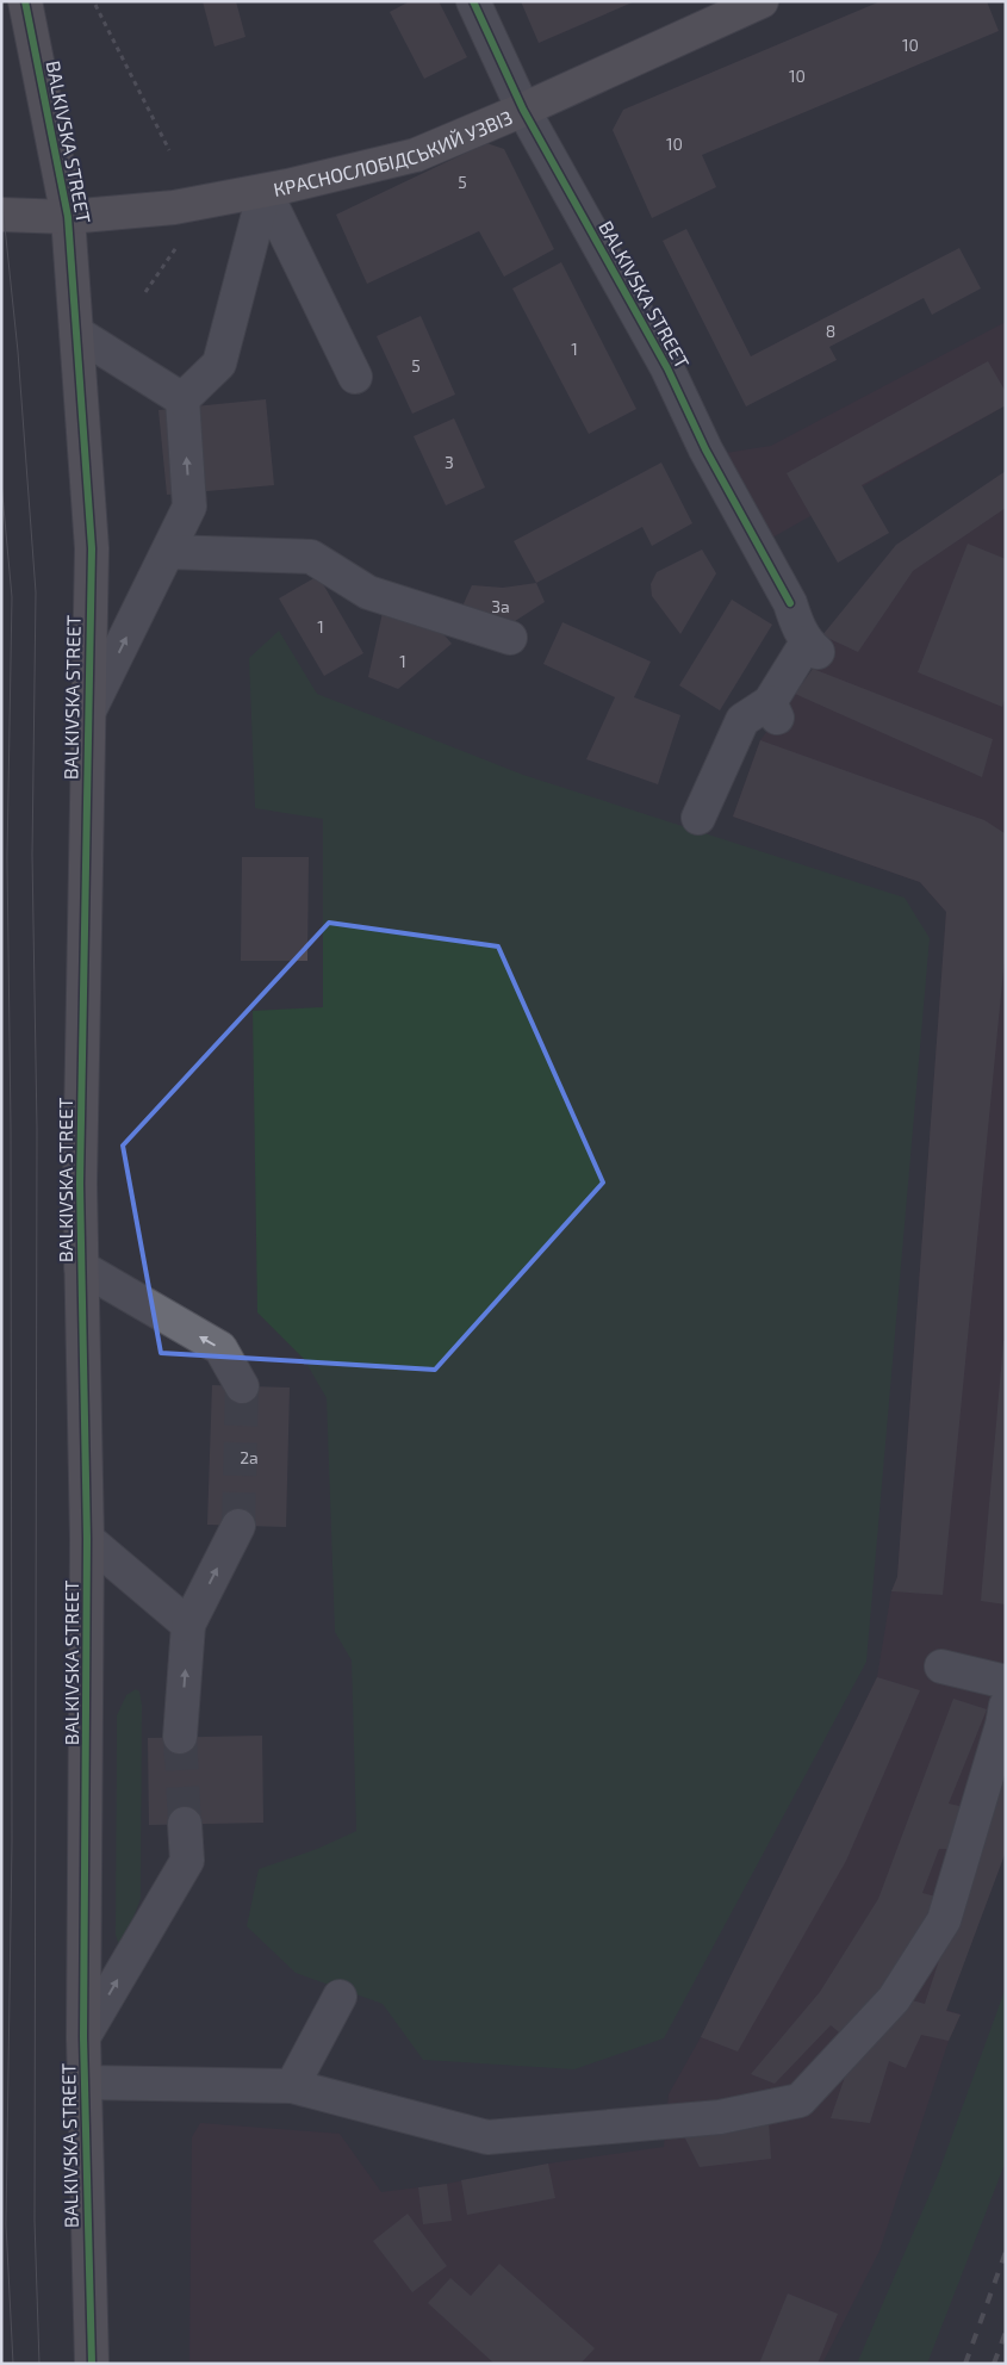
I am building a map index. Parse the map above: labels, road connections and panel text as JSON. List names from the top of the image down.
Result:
{
  "streets": {
    "main road": ["BALKIVSKA STREET", "КРАСНОСЛОБІДСЬКИЙ УЗВІЗ"]
  },
  "crossings": [
    ["BALKIVSKA STREET", "КРАСНОСЛОБІДСЬКИЙ УЗВІЗ"]
  ],
  "house_numbers": [
    "10",
    "10",
    "10",
    "5",
    "8",
    "1",
    "5",
    "3",
    "3а",
    "1",
    "1",
    "2а"
  ]
}
